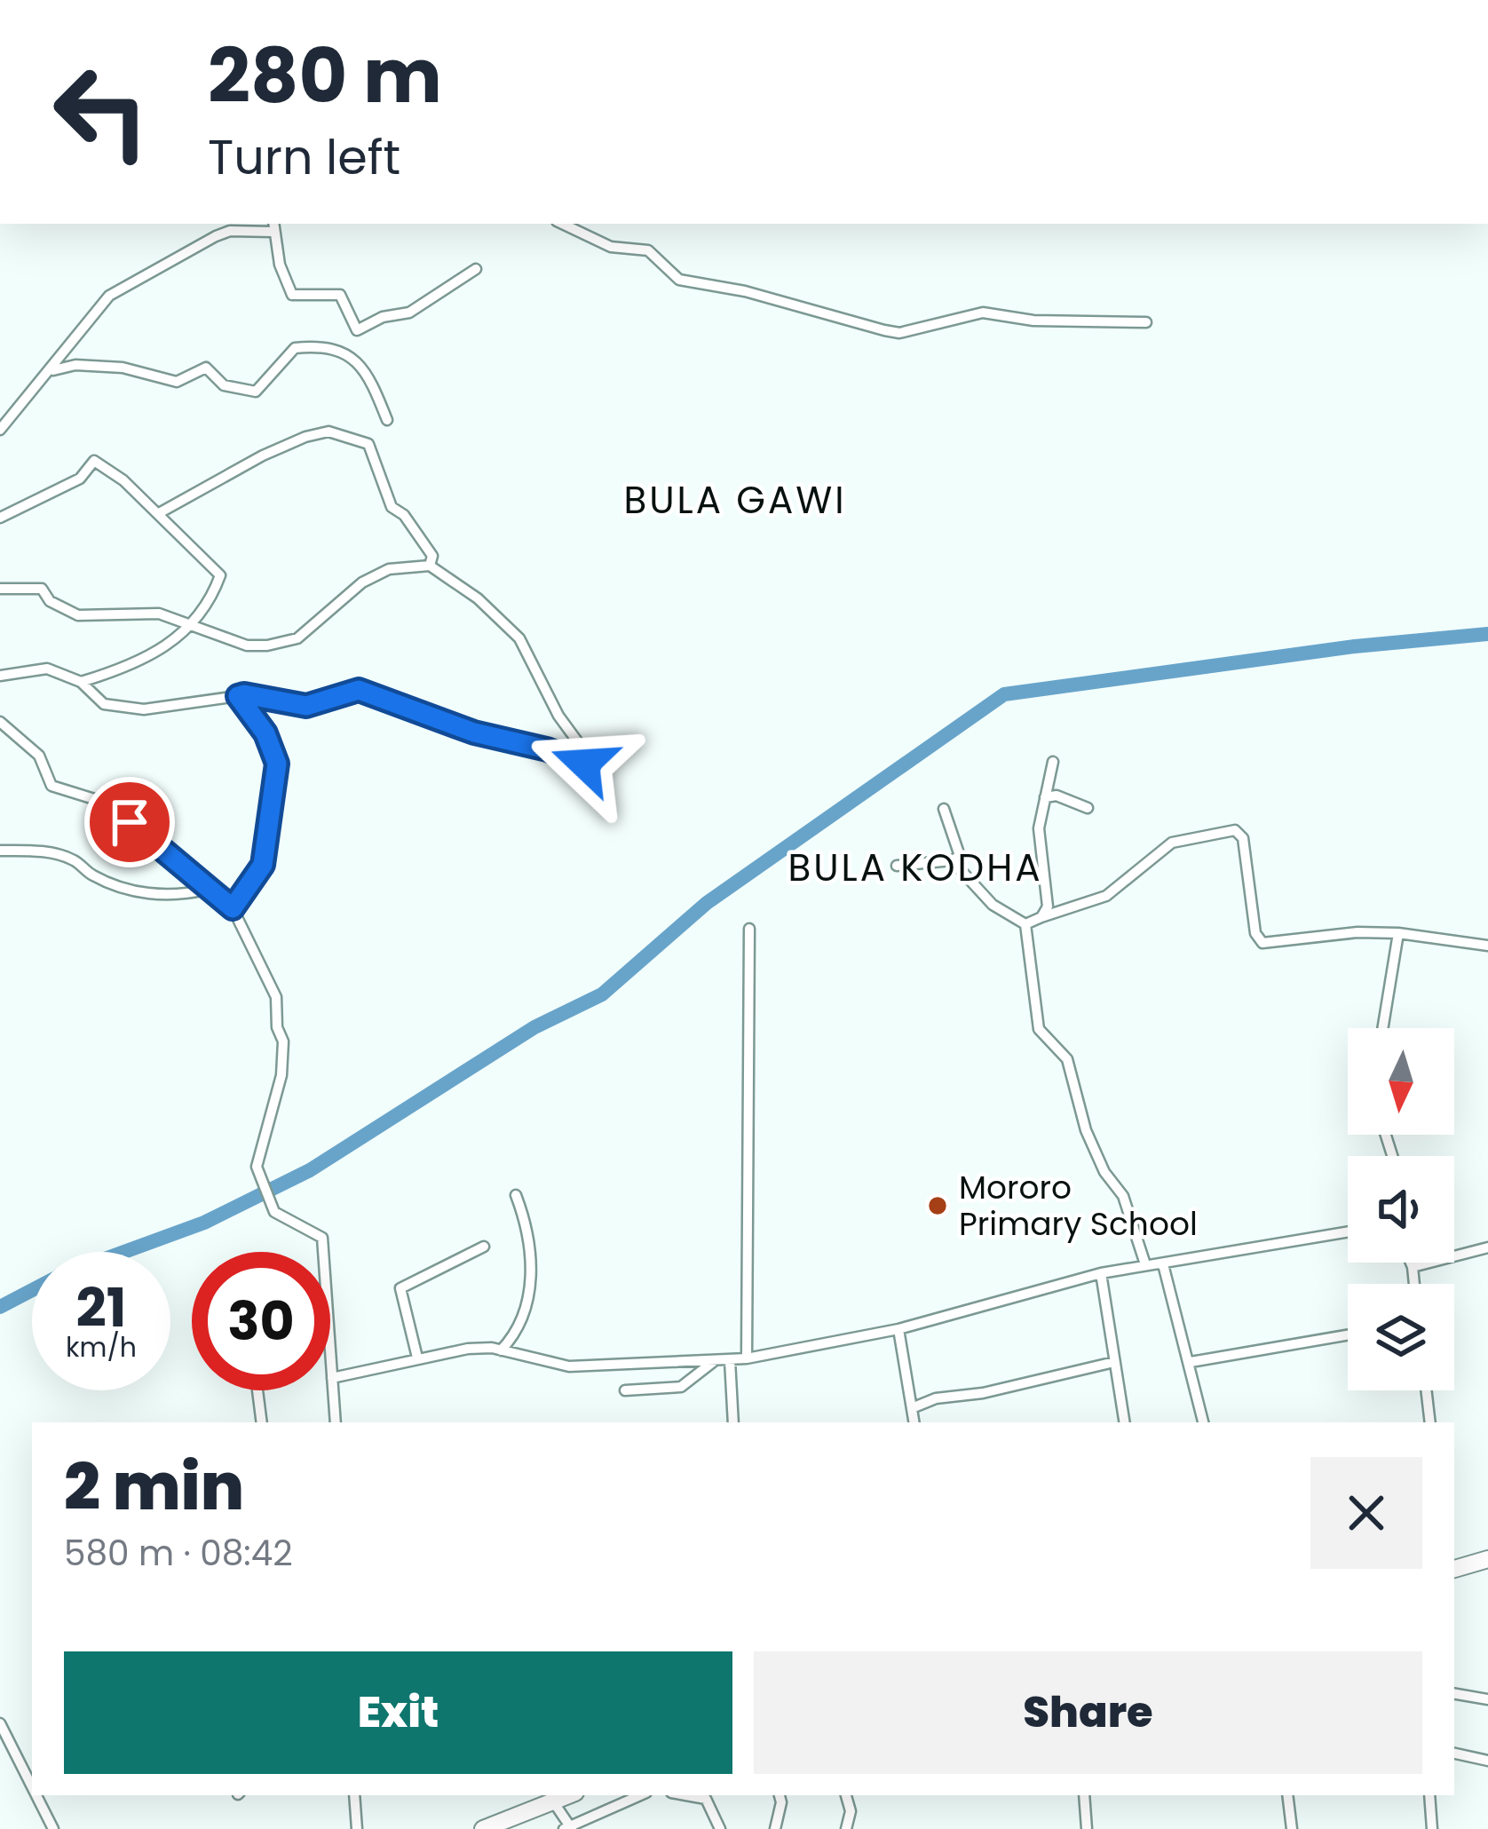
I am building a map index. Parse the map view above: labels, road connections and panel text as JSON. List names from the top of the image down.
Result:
{
  "districts": ["BULA GAWI", "BULA KODHA"],
  "places": ["Mororo Primary School"],
  "north": "bottom",
  "page": {
    "turn": ["280 m", "Turn left"],
    "speed": "21 km/h",
    "limit": "30",
    "heading": ["2 min", "580 m · 08:42"],
    "buttons": ["Exit", "Share"]
  }
}
